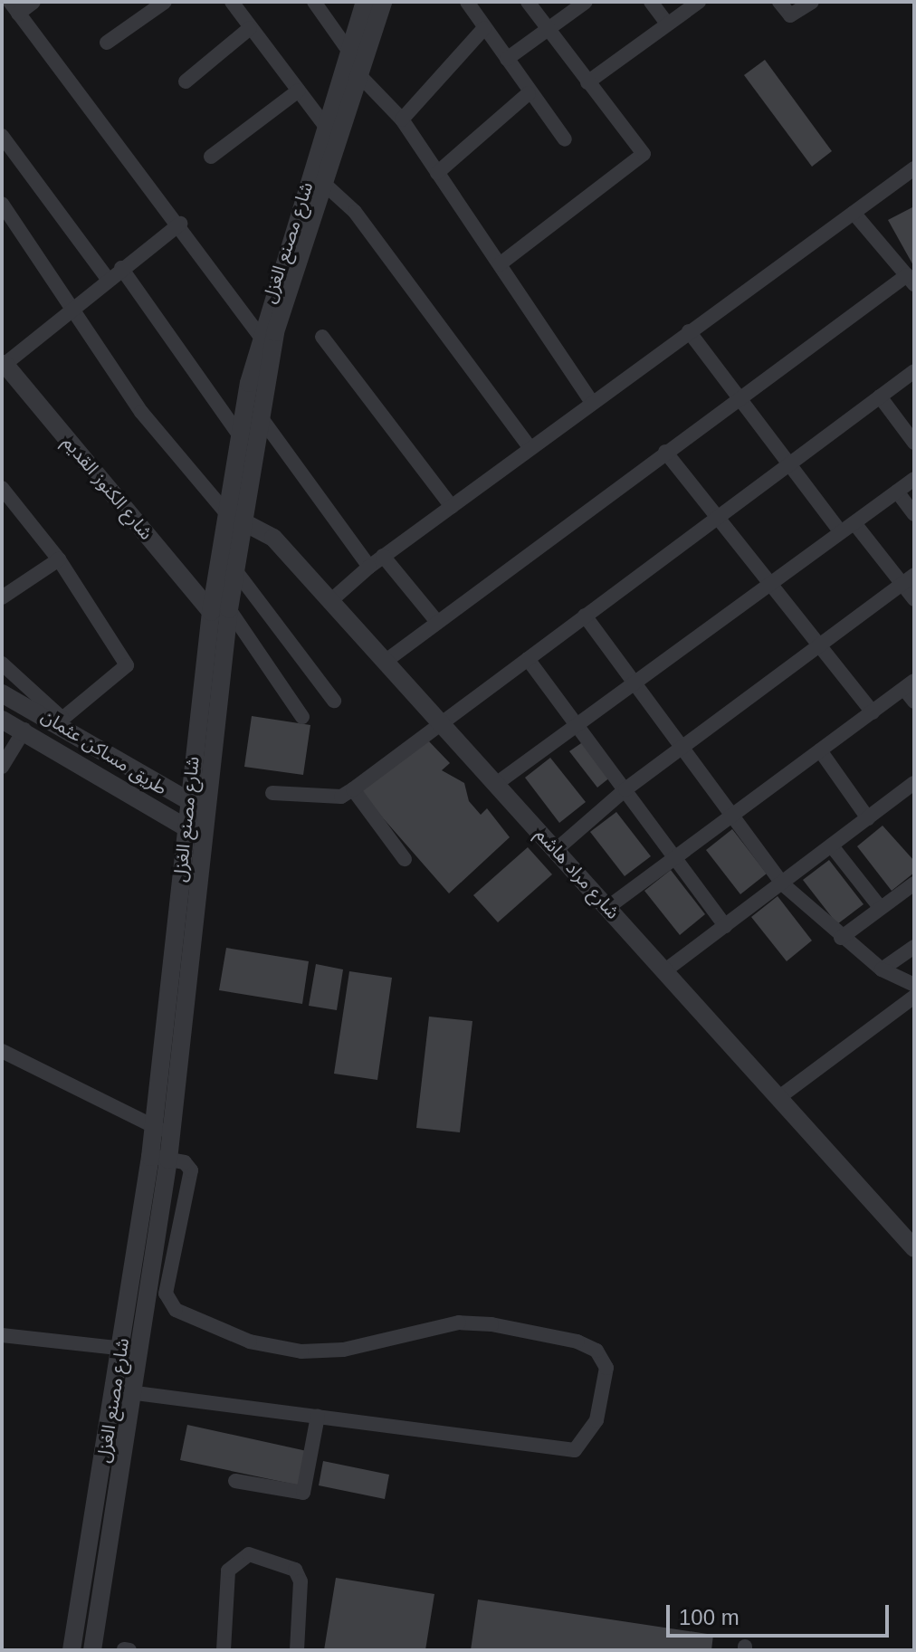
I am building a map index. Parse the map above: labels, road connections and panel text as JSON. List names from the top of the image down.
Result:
{
  "streets": {
    "street": [
      "شارع مصنع الغزل",
      "شارع الكنوز القديم",
      "طريق مساكن عثمان",
      "شارع مراد هاشم"
    ]
  },
  "crossings": [
    ["شارع مصنع الغزل", "شارع الكنوز القديم"],
    ["شارع مصنع الغزل", "طريق مساكن عثمان"],
    ["شارع مصنع الغزل", "شارع مراد هاشم"]
  ],
  "scale_bar": "100 m"
}
